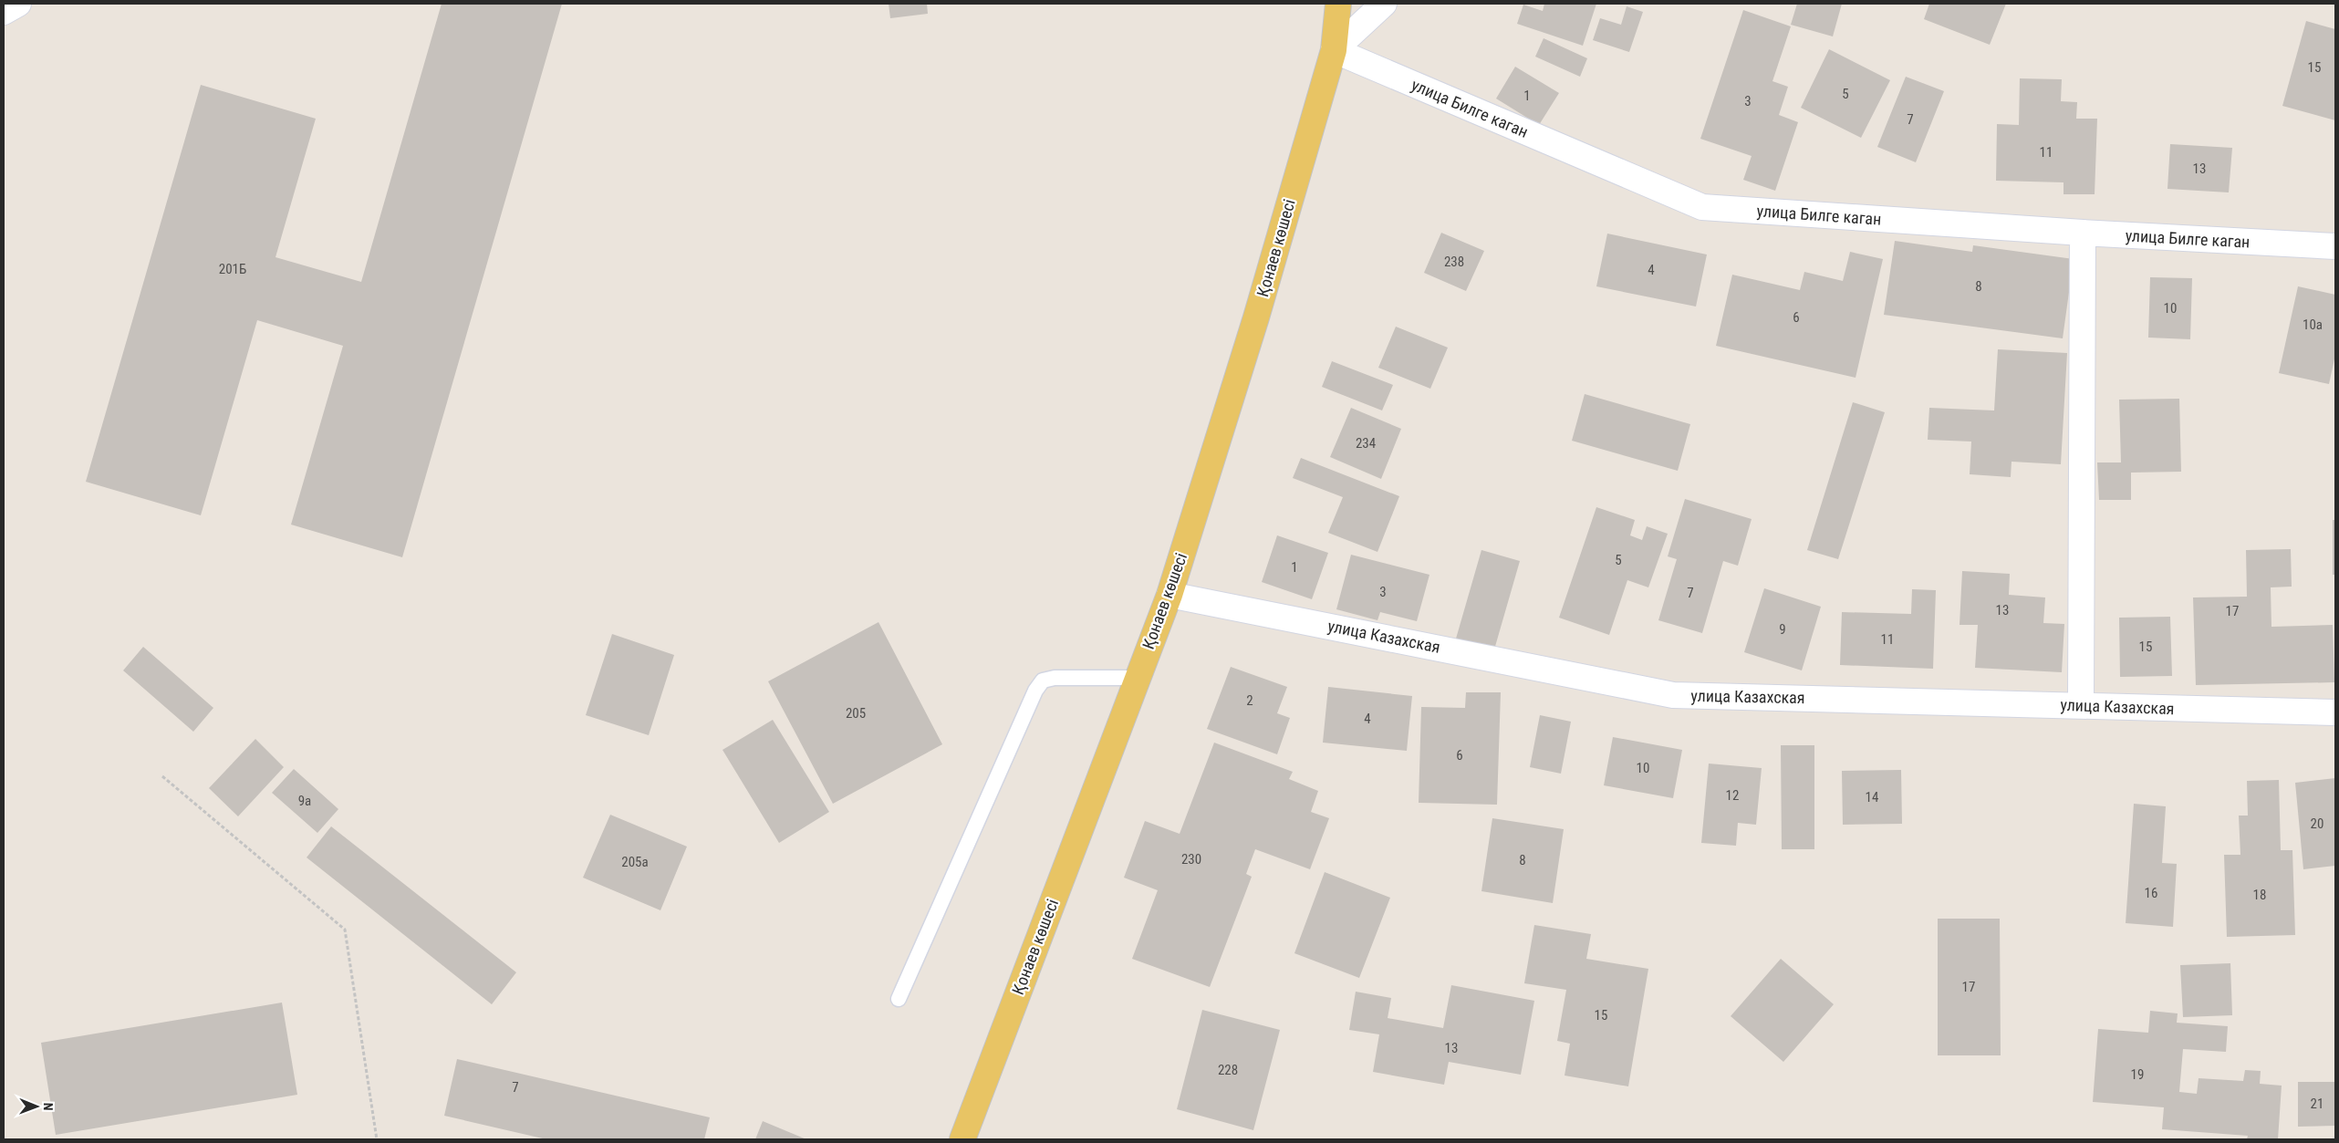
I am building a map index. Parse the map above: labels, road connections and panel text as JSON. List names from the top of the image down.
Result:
{
  "streets": {
    "main road": ["Қонаев көшесі"],
    "street": ["улица Билге каган", "улица Казахская"]
  },
  "crossings": [
    ["улица Билге каган", "Қонаев көшесі"],
    ["Қонаев көшесі", "улица Казахская"]
  ],
  "house_numbers": [
    "15",
    "5",
    "1",
    "3",
    "7",
    "11",
    "13",
    "238",
    "201Б",
    "4",
    "8",
    "10",
    "6",
    "10а",
    "234",
    "5",
    "1",
    "3",
    "7",
    "13",
    "17",
    "9",
    "11",
    "15",
    "2",
    "205",
    "4",
    "6",
    "10",
    "12",
    "14",
    "9а",
    "20",
    "230",
    "8",
    "205а",
    "16",
    "18",
    "17",
    "15",
    "13",
    "228",
    "19",
    "7",
    "21"
  ],
  "north": "right"
}
